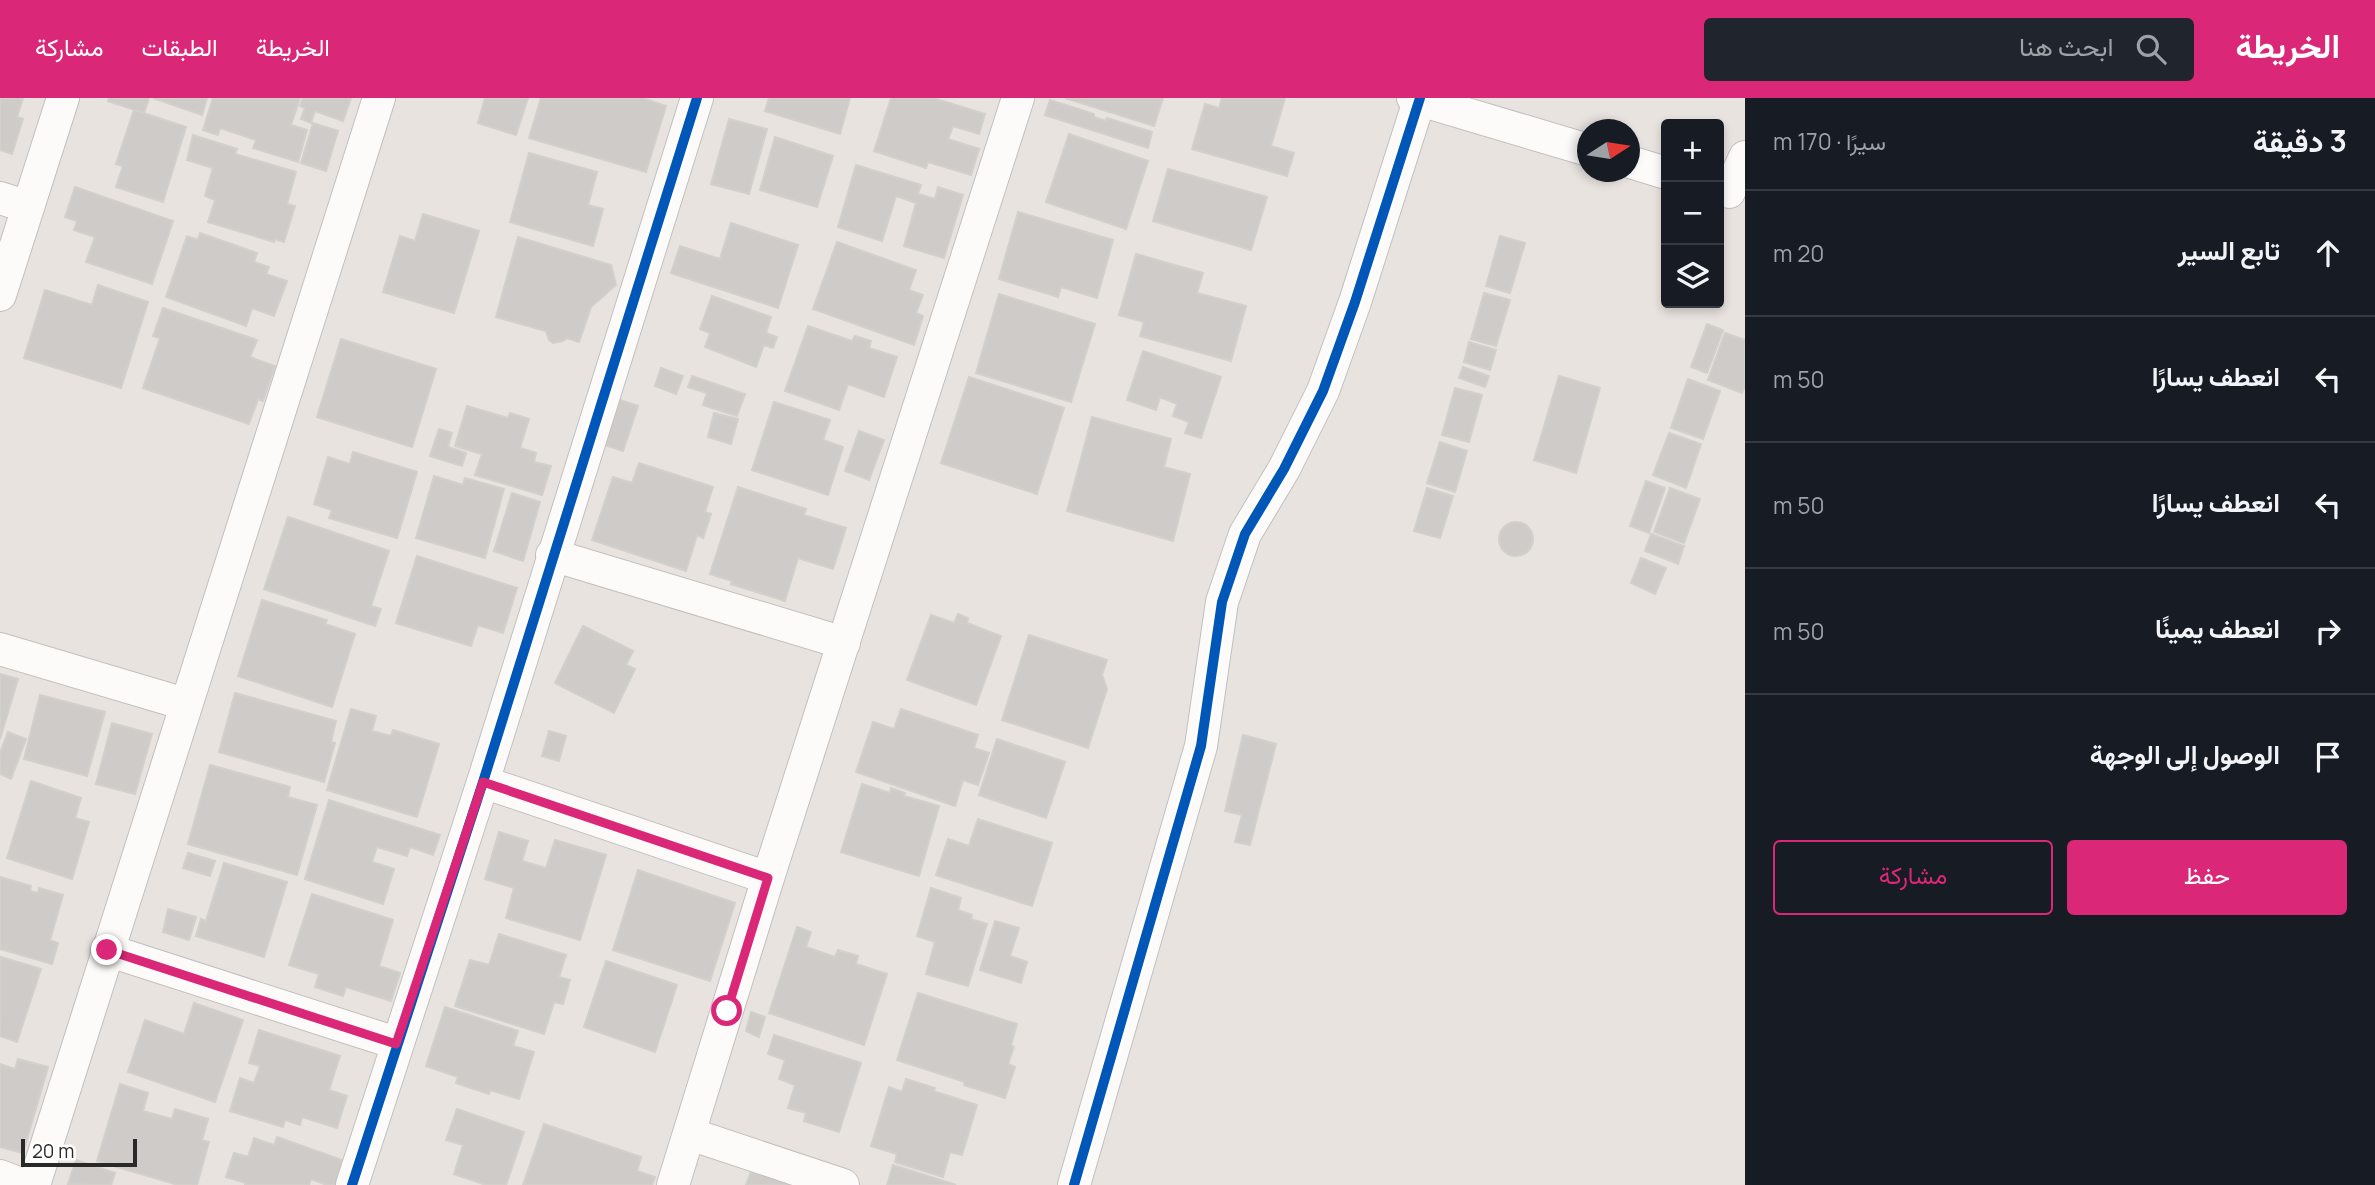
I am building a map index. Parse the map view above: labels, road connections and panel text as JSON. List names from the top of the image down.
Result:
{
  "scale_bar": "20 m",
  "north": "right",
  "page": {
    "header": "الخريطة",
    "search": "ابحث هنا",
    "nav": ["الخريطة", "الطبقات", "مشاركة"],
    "heading": ["3 دقيقة", "سيرًا · 170 m"],
    "map_buttons": ["+", "−"],
    "list": [
      ["تابع السير", "20 m"],
      ["انعطف يسارًا", "50 m"],
      ["انعطف يسارًا", "50 m"],
      ["انعطف يمينًا", "50 m"],
      "الوصول إلى الوجهة"
    ],
    "buttons": ["حفظ", "مشاركة"],
    "scale": "20 m"
  }
}
